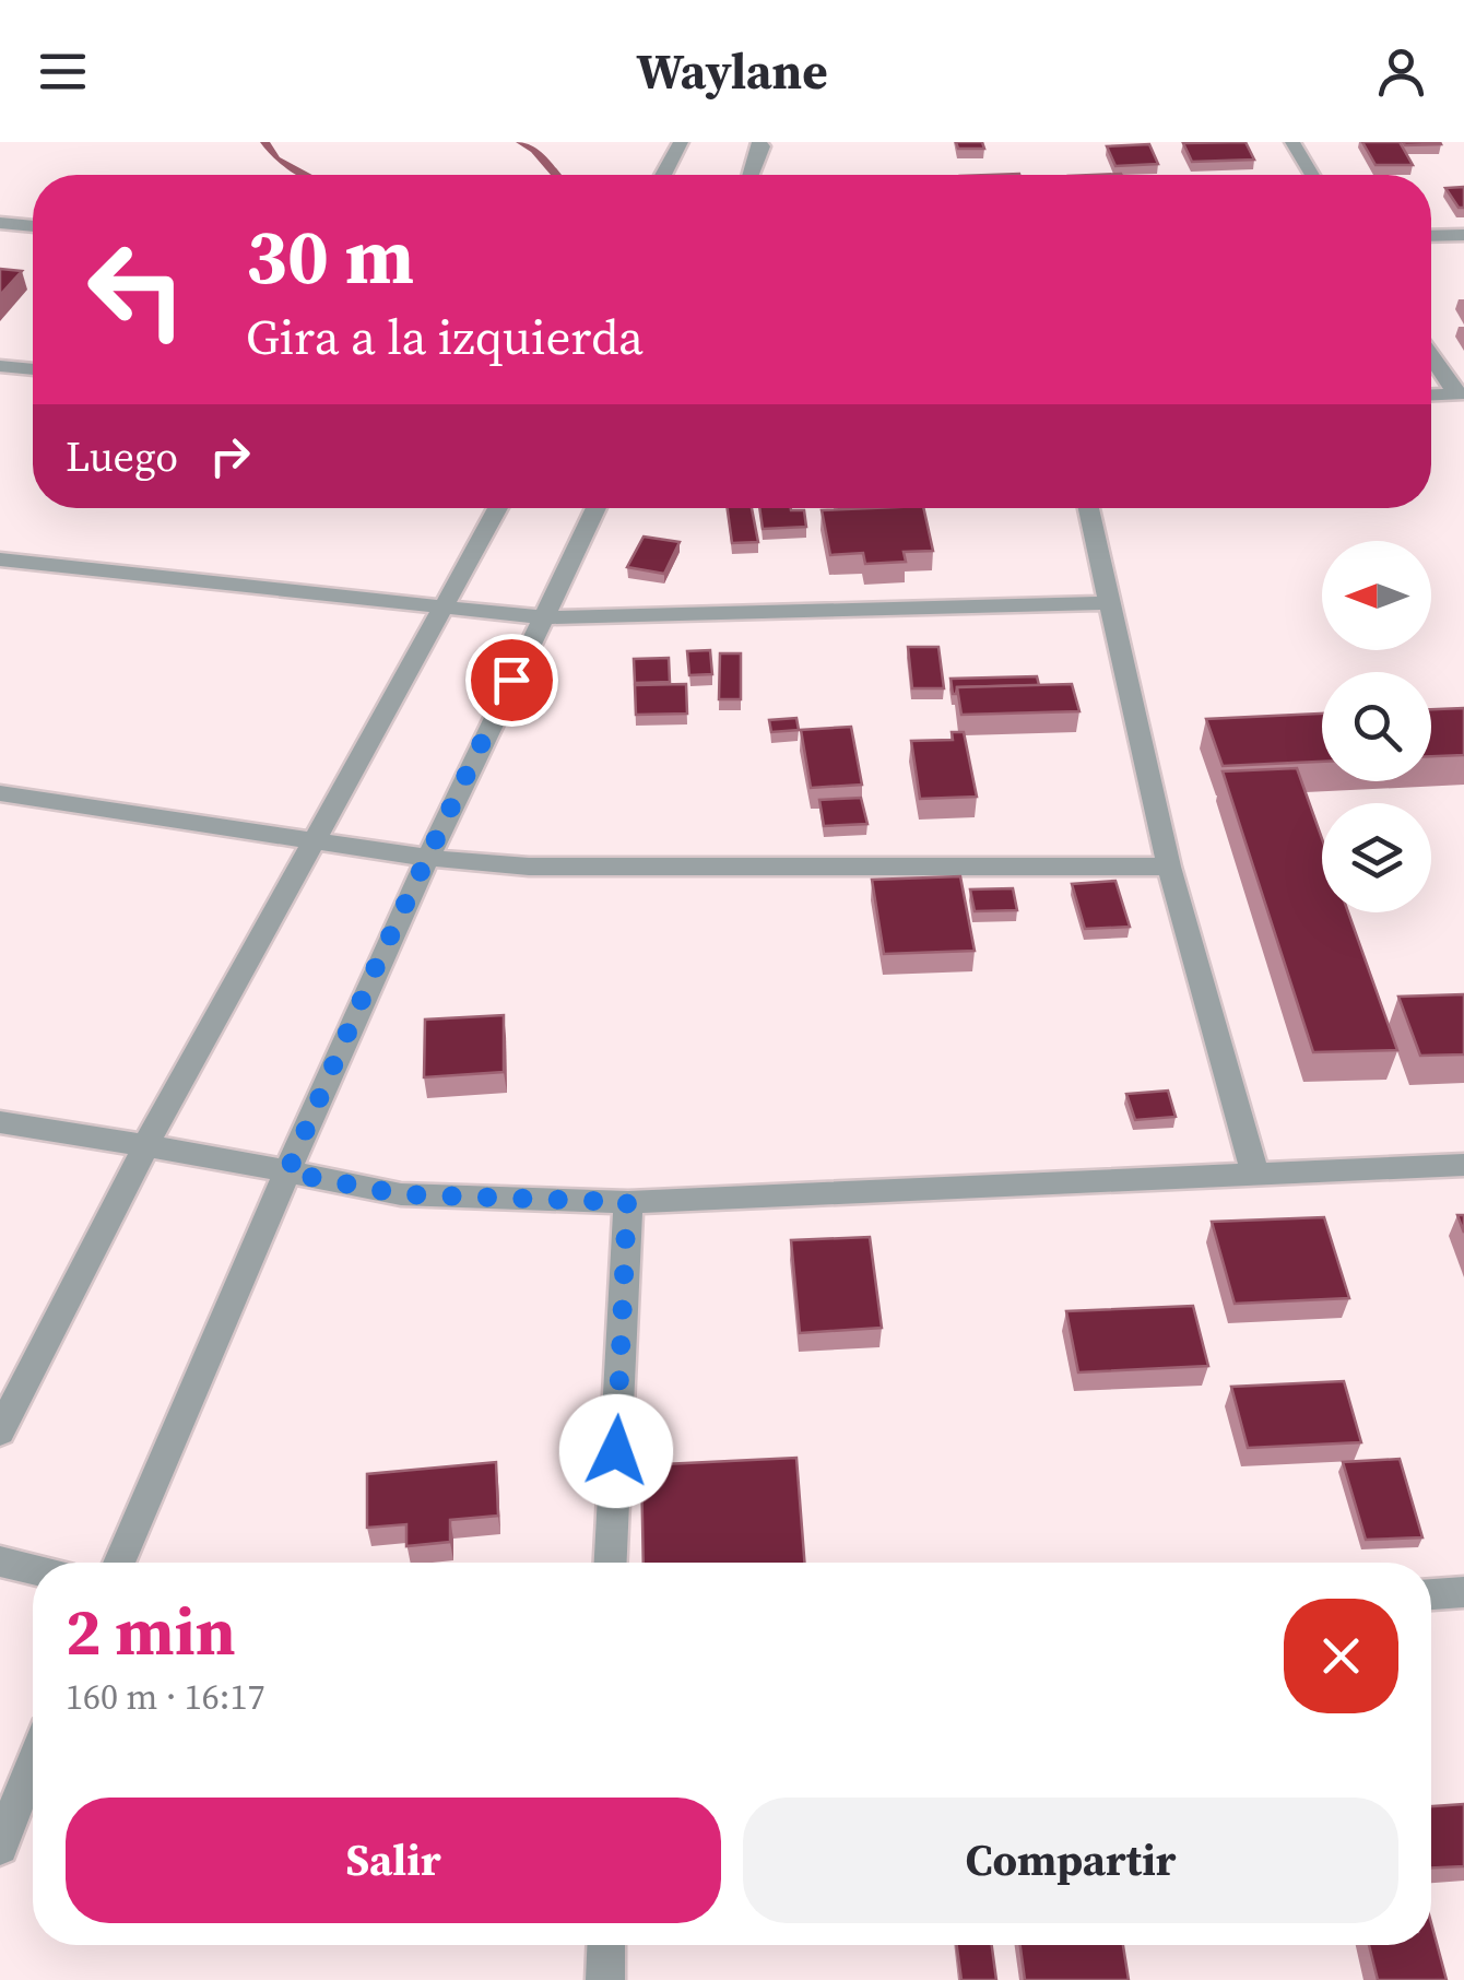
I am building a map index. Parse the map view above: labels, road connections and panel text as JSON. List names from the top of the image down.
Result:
{
  "north": "left",
  "page": {
    "header": "Waylane",
    "turn": ["30 m", "Gira a la izquierda"],
    "then": "Luego",
    "heading": ["2 min", "160 m · 16:17"],
    "buttons": ["Salir", "Compartir"]
  }
}
